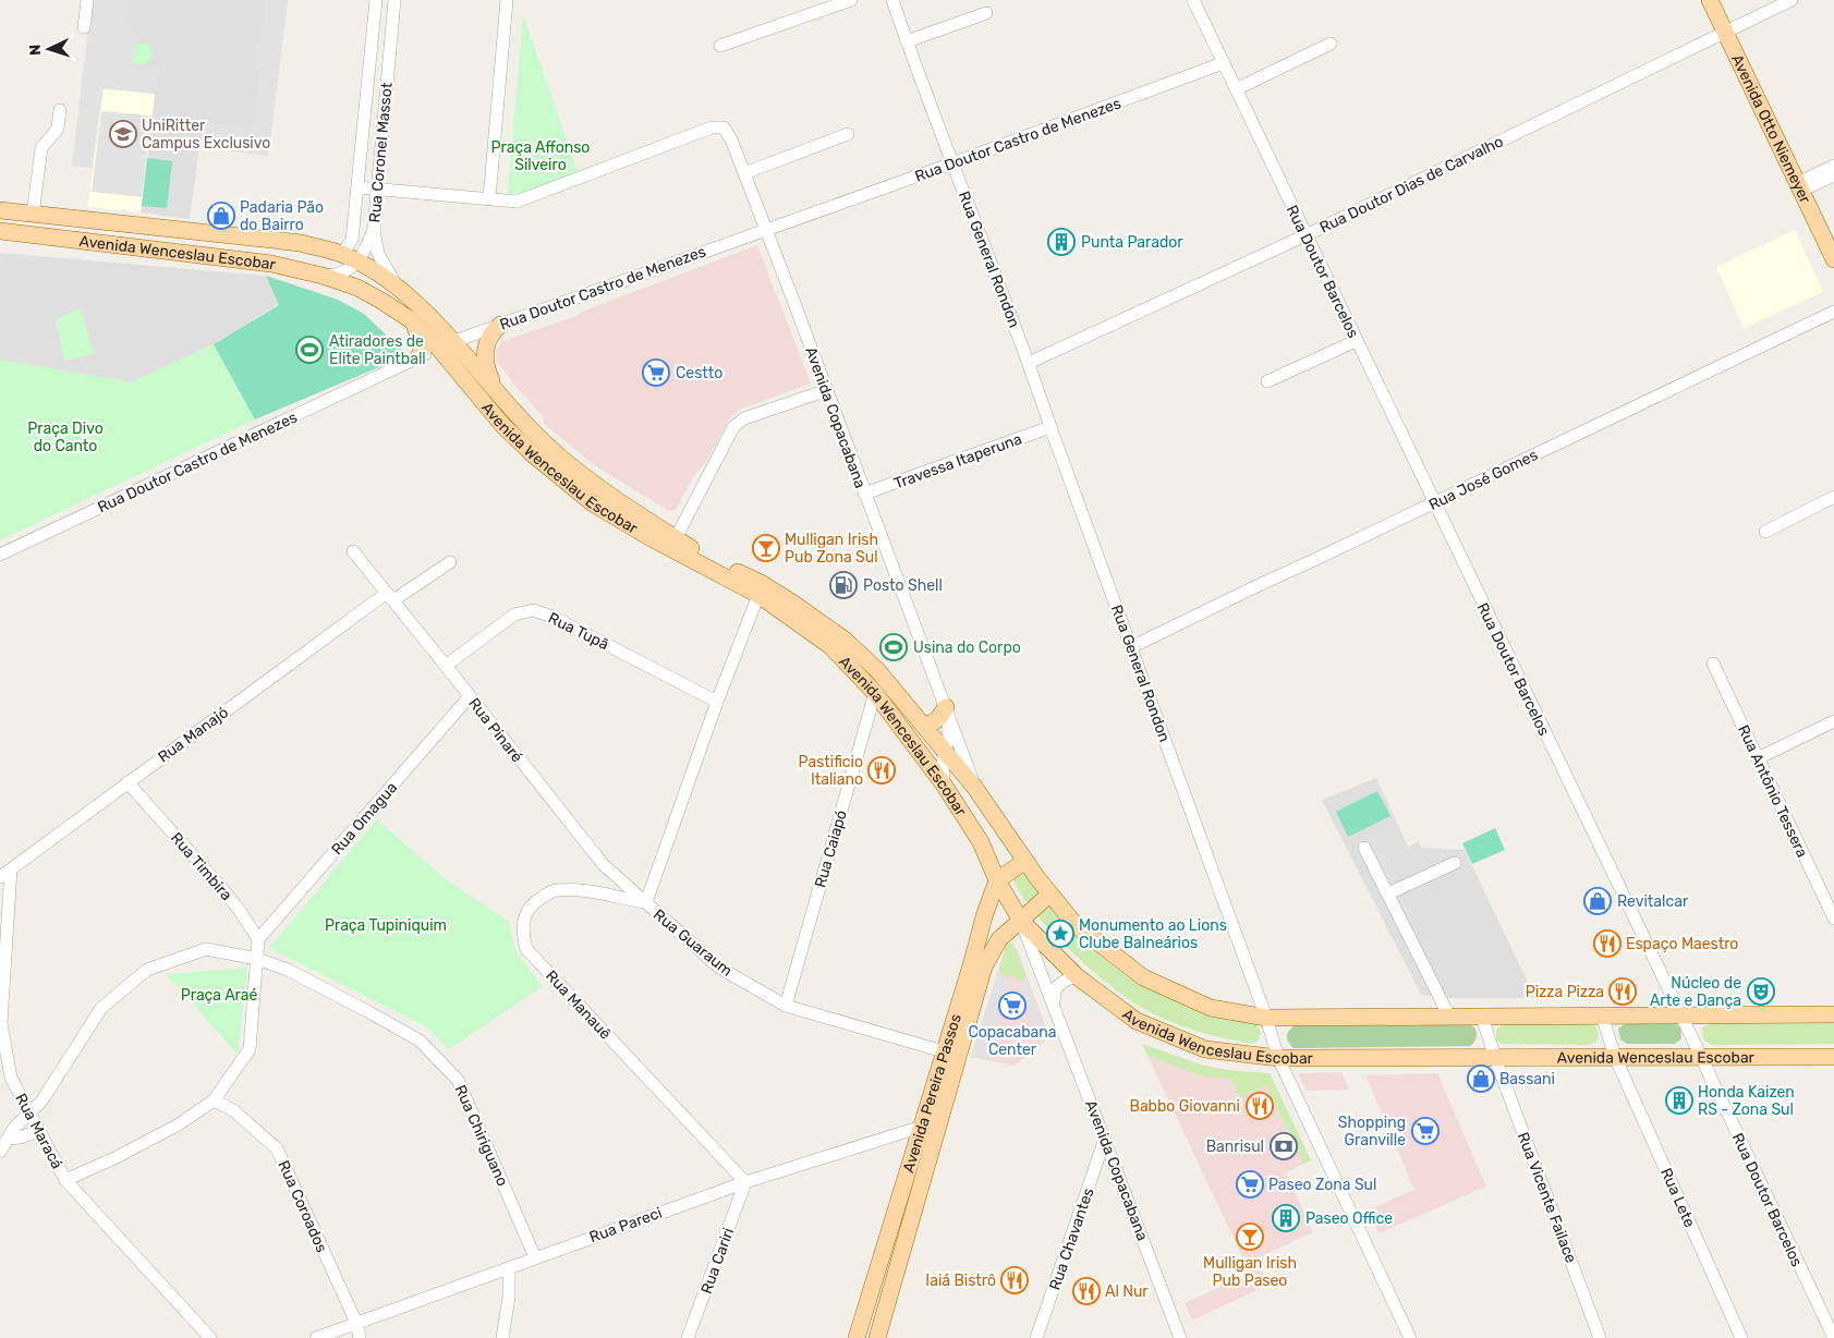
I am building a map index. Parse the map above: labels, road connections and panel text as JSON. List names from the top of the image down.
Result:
{
  "streets": {
    "main road": ["Avenida Otto Niemeyer", "Avenida Wenceslau Escobar", "Avenida Pereira Passos"],
    "street": [
      "Rua Doutor Castro de Menezes",
      "Rua Coronel Massot",
      "Rua Doutor Dias de Carvalho",
      "Rua General Rondon",
      "Rua Doutor Barcelos",
      "Avenida Copacabana",
      "Travessa Itaperuna",
      "Rua José Gomes",
      "Rua Tupã",
      "Rua Pinaré",
      "Rua Manajó",
      "Rua Antônio Tessera",
      "Rua Omagua",
      "Rua Caiapó",
      "Rua Timbira",
      "Rua Guaraum",
      "Rua Manauê",
      "Rua Maracá",
      "Rua Chiriguano",
      "Rua Vicente Failace",
      "Rua Lete",
      "Rua Coroados",
      "Rua Pareci",
      "Rua Chavantes",
      "Rua Cariri"
    ]
  },
  "crossings": [
    ["Avenida Otto Niemeyer", "Rua Doutor Dias de Carvalho"],
    ["Rua Doutor Castro de Menezes", "Avenida Wenceslau Escobar"],
    ["Rua Doutor Castro de Menezes", "Rua General Rondon"],
    ["Rua Doutor Castro de Menezes", "Rua Doutor Barcelos"],
    ["Rua Doutor Castro de Menezes", "Avenida Copacabana"],
    ["Rua Coronel Massot", "Avenida Wenceslau Escobar"],
    ["Rua Doutor Dias de Carvalho", "Rua General Rondon"],
    ["Rua Doutor Dias de Carvalho", "Rua Doutor Barcelos"],
    ["Avenida Wenceslau Escobar", "Rua General Rondon"],
    ["Avenida Wenceslau Escobar", "Rua Doutor Barcelos"],
    ["Avenida Wenceslau Escobar", "Avenida Copacabana"],
    ["Avenida Wenceslau Escobar", "Rua Caiapó"],
    ["Avenida Wenceslau Escobar", "Rua Guaraum"],
    ["Avenida Wenceslau Escobar", "Avenida Pereira Passos"],
    ["Avenida Wenceslau Escobar", "Rua Vicente Failace"],
    ["Avenida Wenceslau Escobar", "Rua Lete"],
    ["Rua General Rondon", "Travessa Itaperuna"],
    ["Rua General Rondon", "Rua José Gomes"],
    ["Rua Doutor Barcelos", "Rua José Gomes"],
    ["Avenida Copacabana", "Travessa Itaperuna"],
    ["Avenida Copacabana", "Avenida Pereira Passos"],
    ["Avenida Copacabana", "Rua Chavantes"],
    ["Rua Tupã", "Rua Pinaré"],
    ["Rua Tupã", "Rua Guaraum"],
    ["Rua Pinaré", "Rua Manajó"],
    ["Rua Pinaré", "Rua Omagua"],
    ["Rua Pinaré", "Rua Guaraum"],
    ["Rua Pinaré", "Rua Manauê"],
    ["Rua Manajó", "Rua Timbira"],
    ["Rua Manajó", "Rua Maracá"],
    ["Rua Omagua", "Rua Timbira"],
    ["Rua Caiapó", "Rua Guaraum"],
    ["Rua Guaraum", "Rua Manauê"],
    ["Rua Guaraum", "Avenida Pereira Passos"],
    ["Rua Manauê", "Rua Pareci"],
    ["Rua Manauê", "Rua Cariri"],
    ["Avenida Pereira Passos", "Rua Pareci"],
    ["Rua Chiriguano", "Rua Pareci"],
    ["Rua Coroados", "Rua Pareci"],
    ["Rua Pareci", "Rua Cariri"]
  ],
  "parks": [
    "Praça Affonso Silveiro",
    "Praça Divo do Canto",
    "Praça Tupiniquim",
    "Praça Araé"
  ],
  "places": {
    "school or university": ["UniRitter Campus Exclusivo"],
    "shop": ["Padaria Pão do Bairro", "Revitalcar", "Bassani"],
    "building": ["Punta Parador", "Honda Kaizen RS - Zona Sul", "Paseo Office"],
    "sports": ["Atiradores de Elite Paintball", "Usina do Corpo"],
    "supermarket": [
      "Cestto",
      "Copacabana Center",
      "Shopping Granville",
      "Paseo Zona Sul"
    ],
    "bar": ["Mulligan Irish Pub Zona Sul", "Mulligan Irish Pub Paseo"],
    "fuel station": ["Posto Shell"],
    "restaurant": [
      "Pastificio Italiano",
      "Espaço Maestro",
      "Pizza Pizza",
      "Babbo Giovanni",
      "Iaiá Bistrô",
      "Al Nur"
    ],
    "place": ["Monumento ao Lions Clube Balneários"],
    "theatre": ["Núcleo de Arte e Dança"],
    "bank": ["Banrisul"]
  },
  "north": "left"
}
